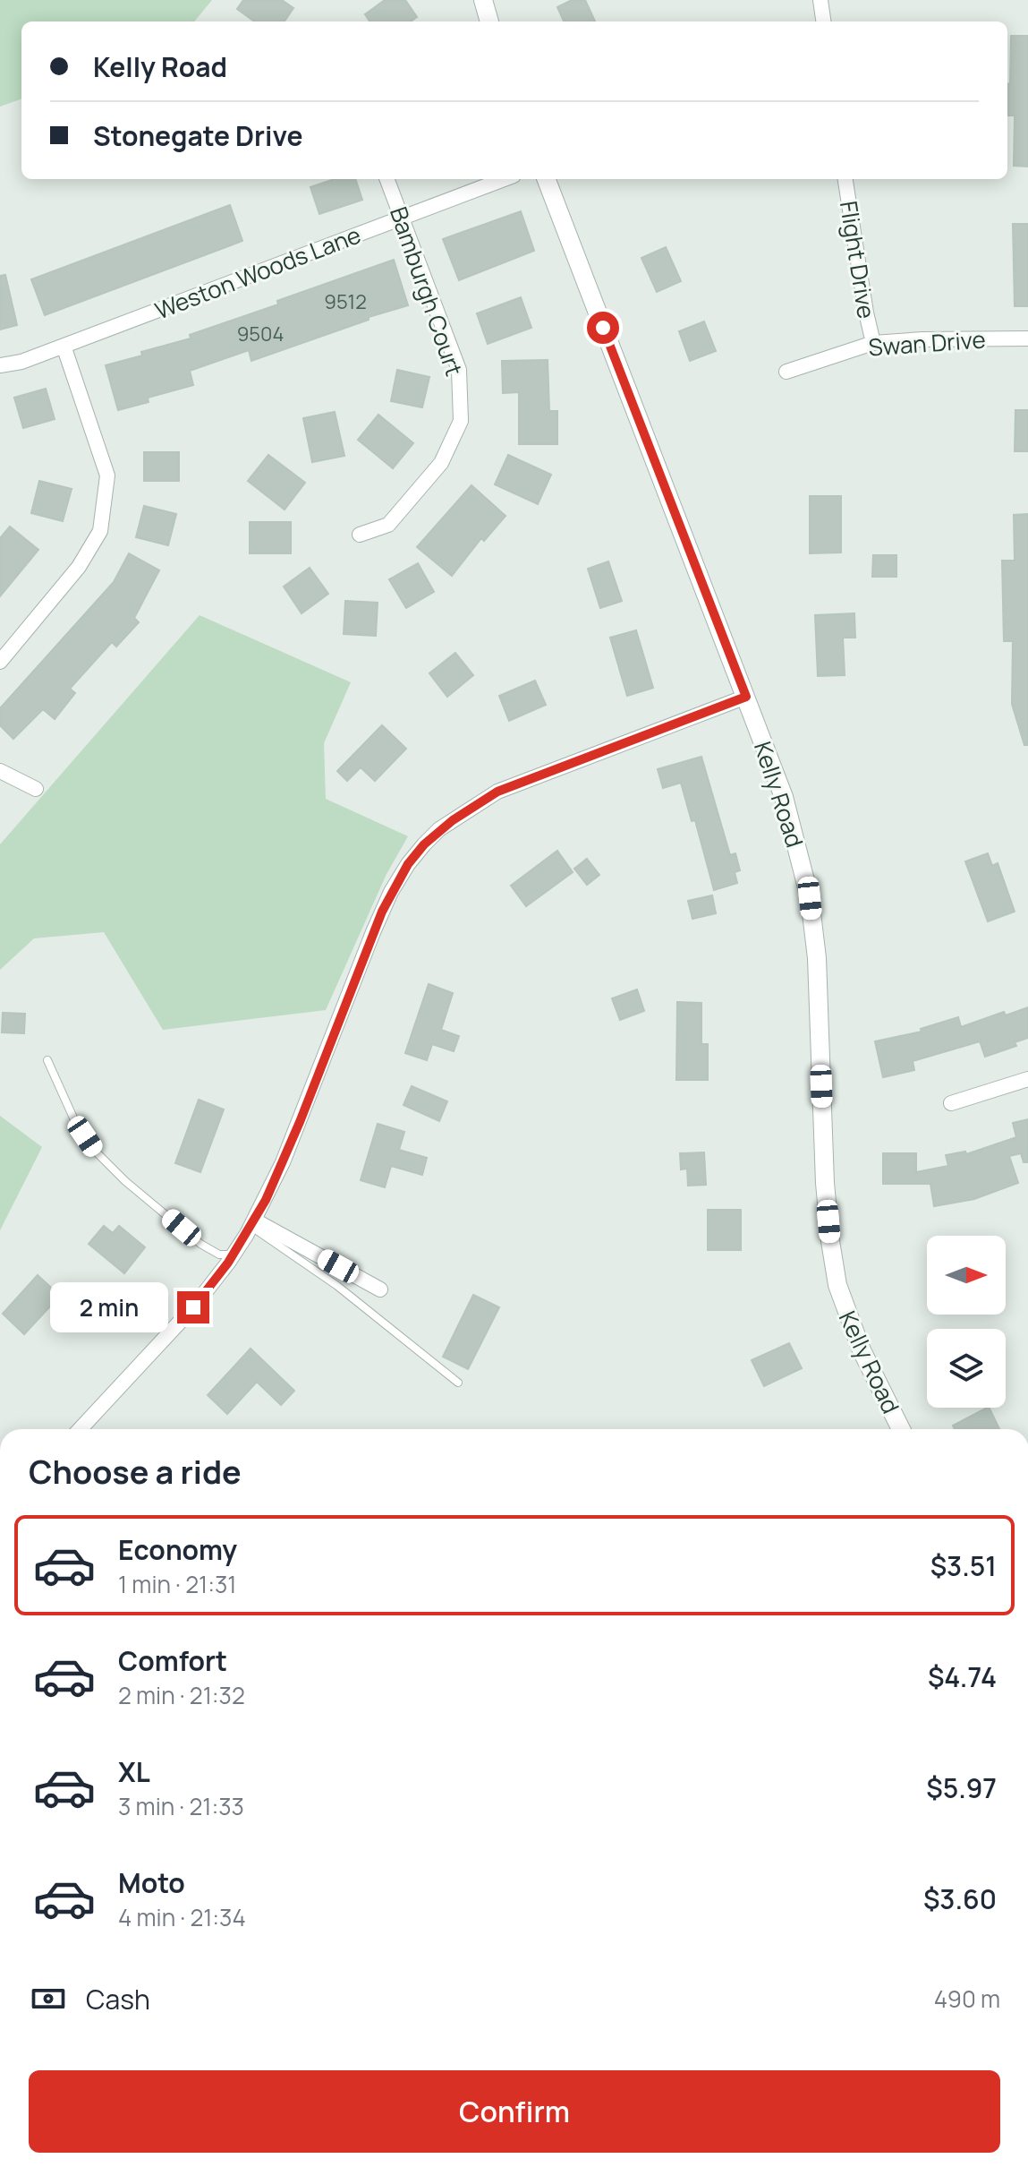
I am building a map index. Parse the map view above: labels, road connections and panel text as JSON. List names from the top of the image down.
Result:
{
  "streets": {
    "street": [
      "Flight Drive",
      "Weston Woods Lane",
      "Bamburgh Court",
      "Swan Drive",
      "Kelly Road"
    ]
  },
  "crossings": [
    ["Flight Drive", "Swan Drive"],
    ["Weston Woods Lane", "Bamburgh Court"]
  ],
  "house_numbers": ["9512", "9504"],
  "north": "right",
  "page": {
    "banner": ["Kelly Road", "Stonegate Drive"],
    "bubble": "2 min",
    "heading": "Choose a ride",
    "list": [
      {
        "name": "Economy",
        "note": "1 min · 21:31",
        "value": "$3.51"
      },
      {
        "name": "Comfort",
        "note": "2 min · 21:32",
        "value": "$4.74"
      },
      {
        "name": "XL",
        "note": "3 min · 21:33",
        "value": "$5.97"
      },
      {
        "name": "Moto",
        "note": "4 min · 21:34",
        "value": "$3.60"
      }
    ],
    "pay": ["Cash", "490 m"],
    "buttons": "Confirm"
  }
}
